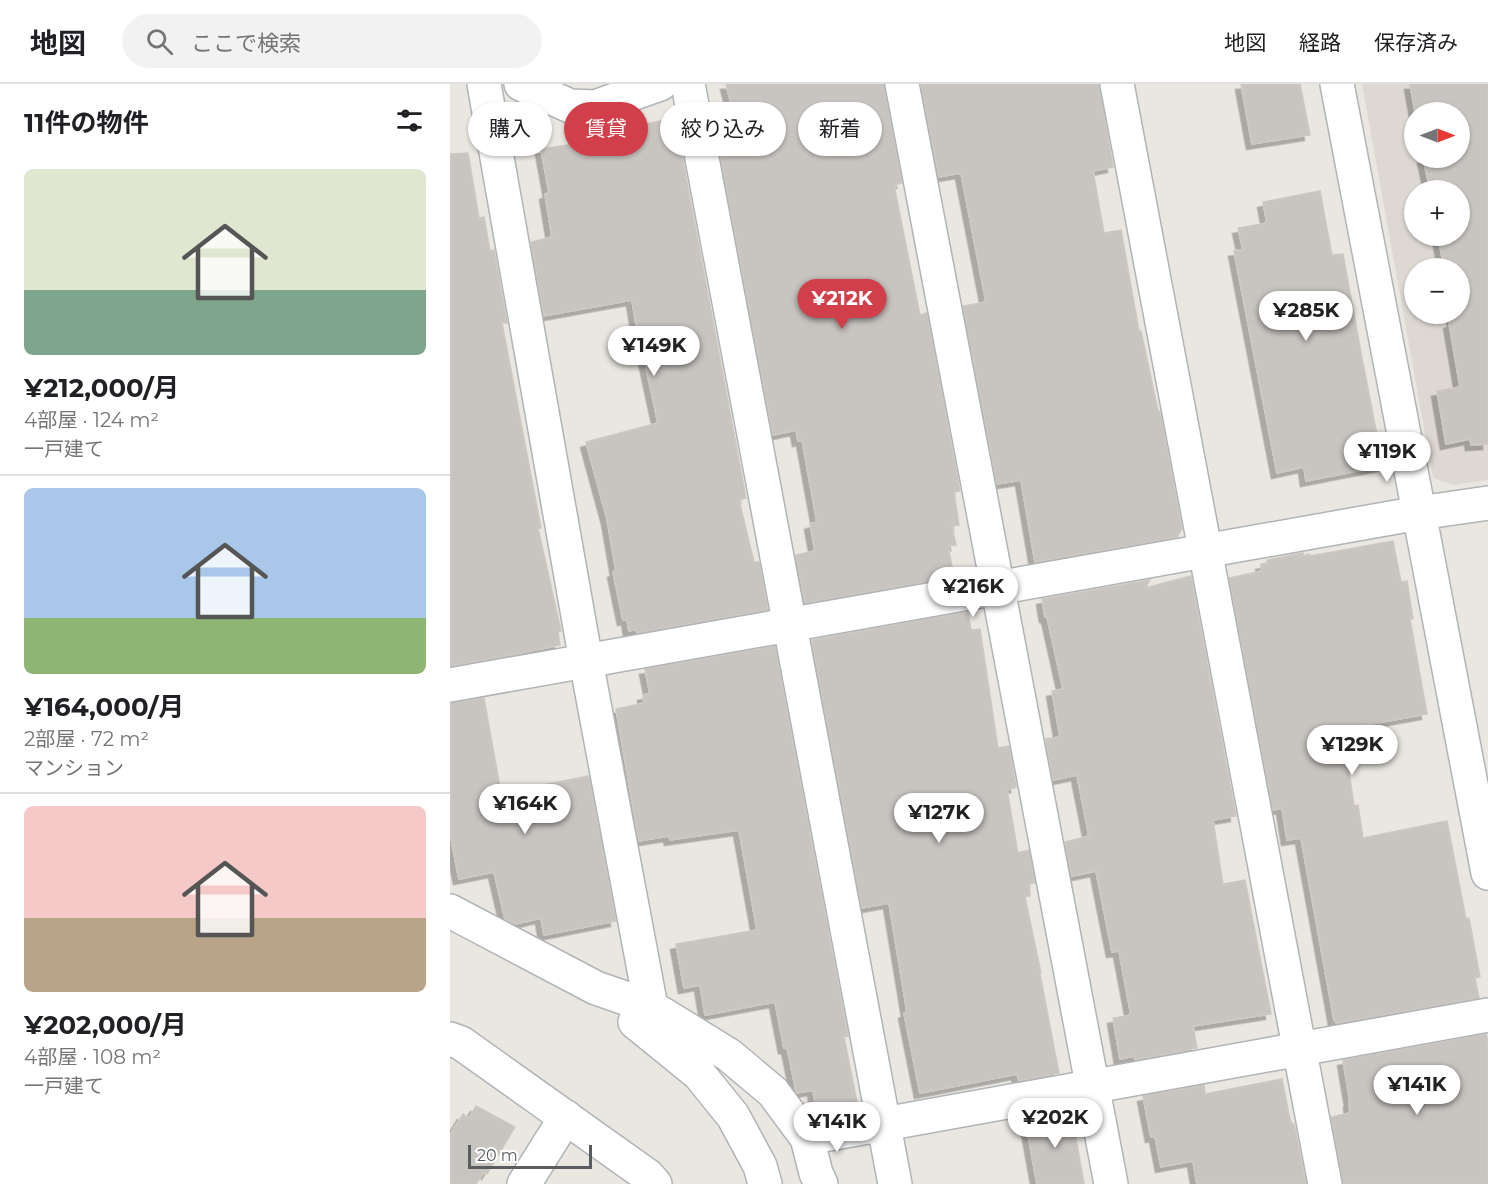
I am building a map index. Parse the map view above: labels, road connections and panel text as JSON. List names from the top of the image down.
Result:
{
  "scale_bar": "20 m",
  "north": "right",
  "page": {
    "header": "地図",
    "search": "ここで検索",
    "nav": ["地図", "経路", "保存済み"],
    "heading": "11件の物件",
    "map_buttons": ["+", "−"],
    "chip": [
      "購入",
      "賃貸",
      "絞り込み",
      "新着"
    ],
    "list": [
      {
        "name": "¥212,000/月",
        "note": "4部屋 · 124 m² · 一戸建て"
      },
      {
        "name": "¥164,000/月",
        "note": "2部屋 · 72 m² · マンション"
      },
      {
        "name": "¥202,000/月",
        "note": "4部屋 · 108 m² · 一戸建て"
      }
    ],
    "price": [
      "¥212K",
      "¥285K",
      "¥149K",
      "¥119K",
      "¥216K",
      "¥129K",
      "¥164K",
      "¥127K",
      "¥141K",
      "¥202K",
      "¥141K"
    ],
    "scale": "20 m"
  }
}
